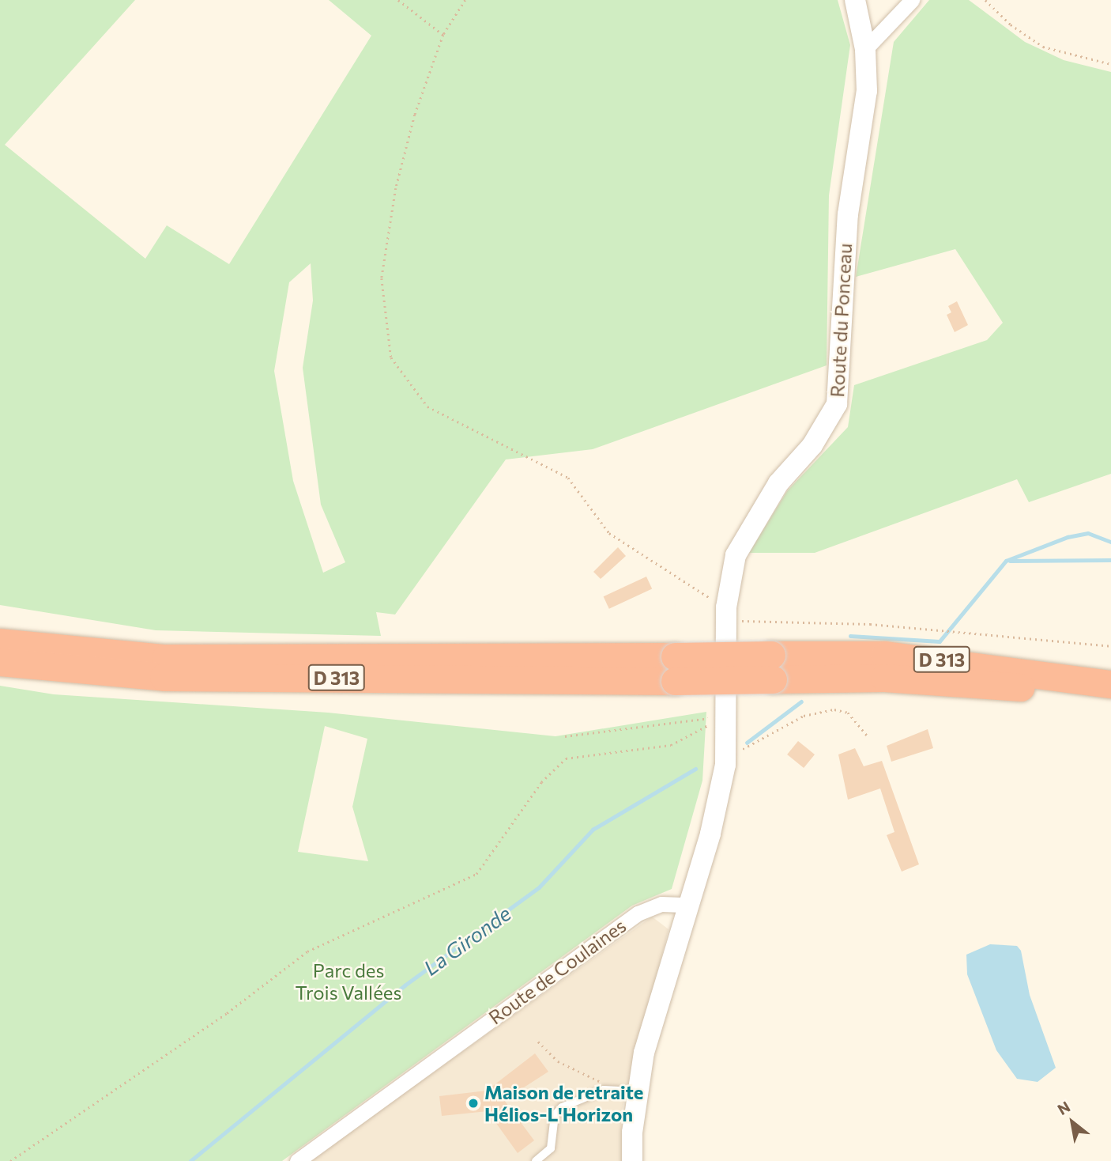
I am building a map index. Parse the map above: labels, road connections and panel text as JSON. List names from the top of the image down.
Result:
{
  "streets": {
    "highway": ["D 313"],
    "street": ["Route du Ponceau", "Route de Coulaines"]
  },
  "crossings": [
    ["Route du Ponceau", "Route de Coulaines"]
  ],
  "water": ["La Gironde"],
  "parks": ["Parc des Trois Vallées"],
  "places": ["Maison de retraite Hélios-L'Horizon"],
  "north": "top left"
}
